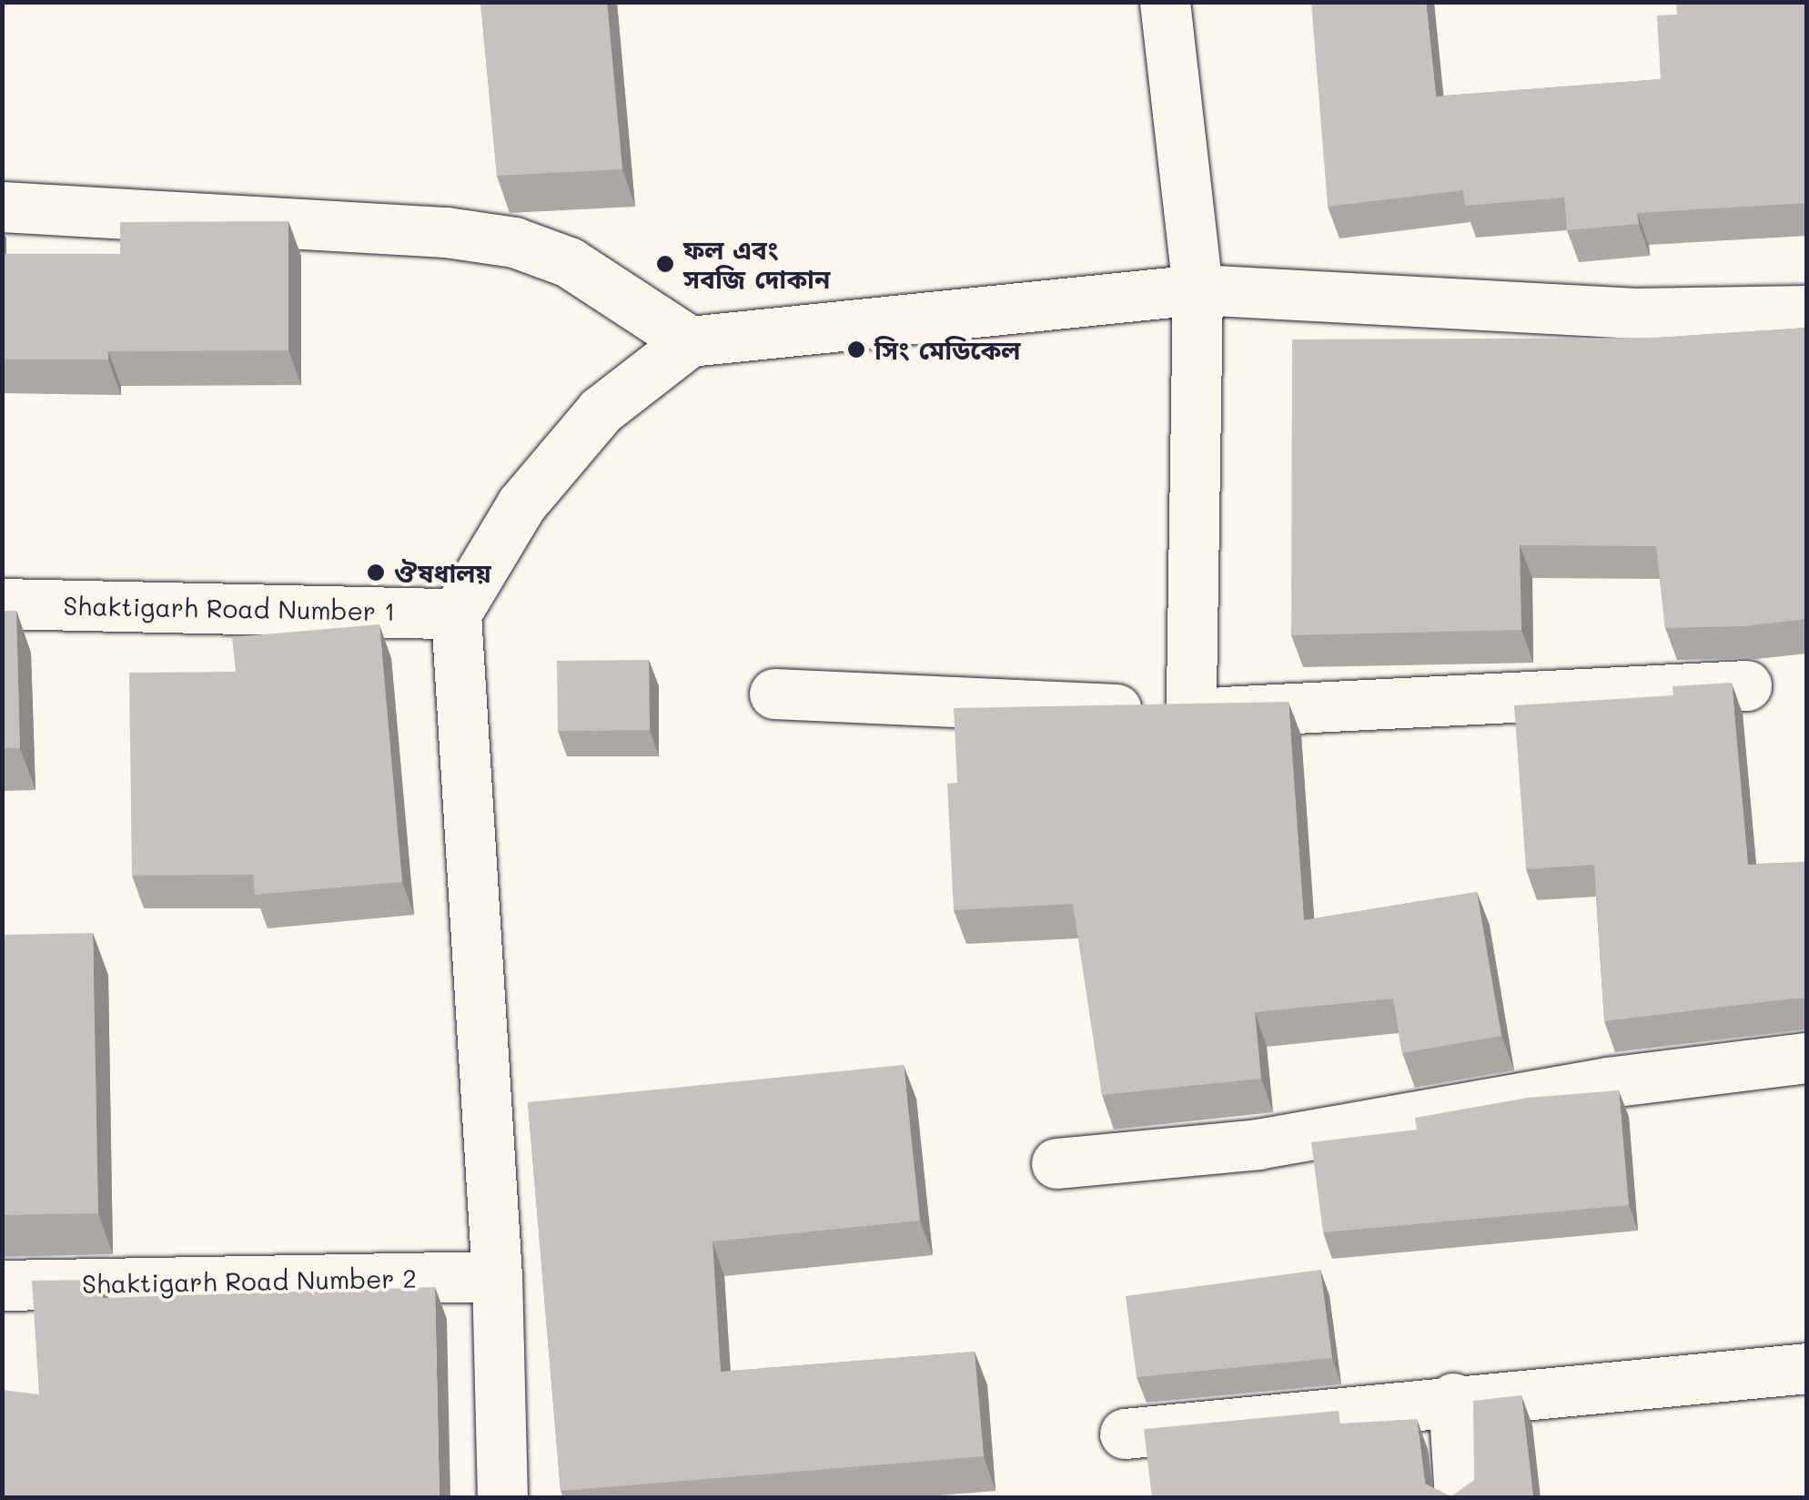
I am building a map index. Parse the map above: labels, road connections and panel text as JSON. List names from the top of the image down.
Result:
{
  "streets": {
    "street": ["Shaktigarh Road Number 1", "Shaktigarh Road Number 2"]
  },
  "places": ["ফল এবং সবজি দোকান", "সিং মেডিকেল", "ঔষধালয়"]
}
